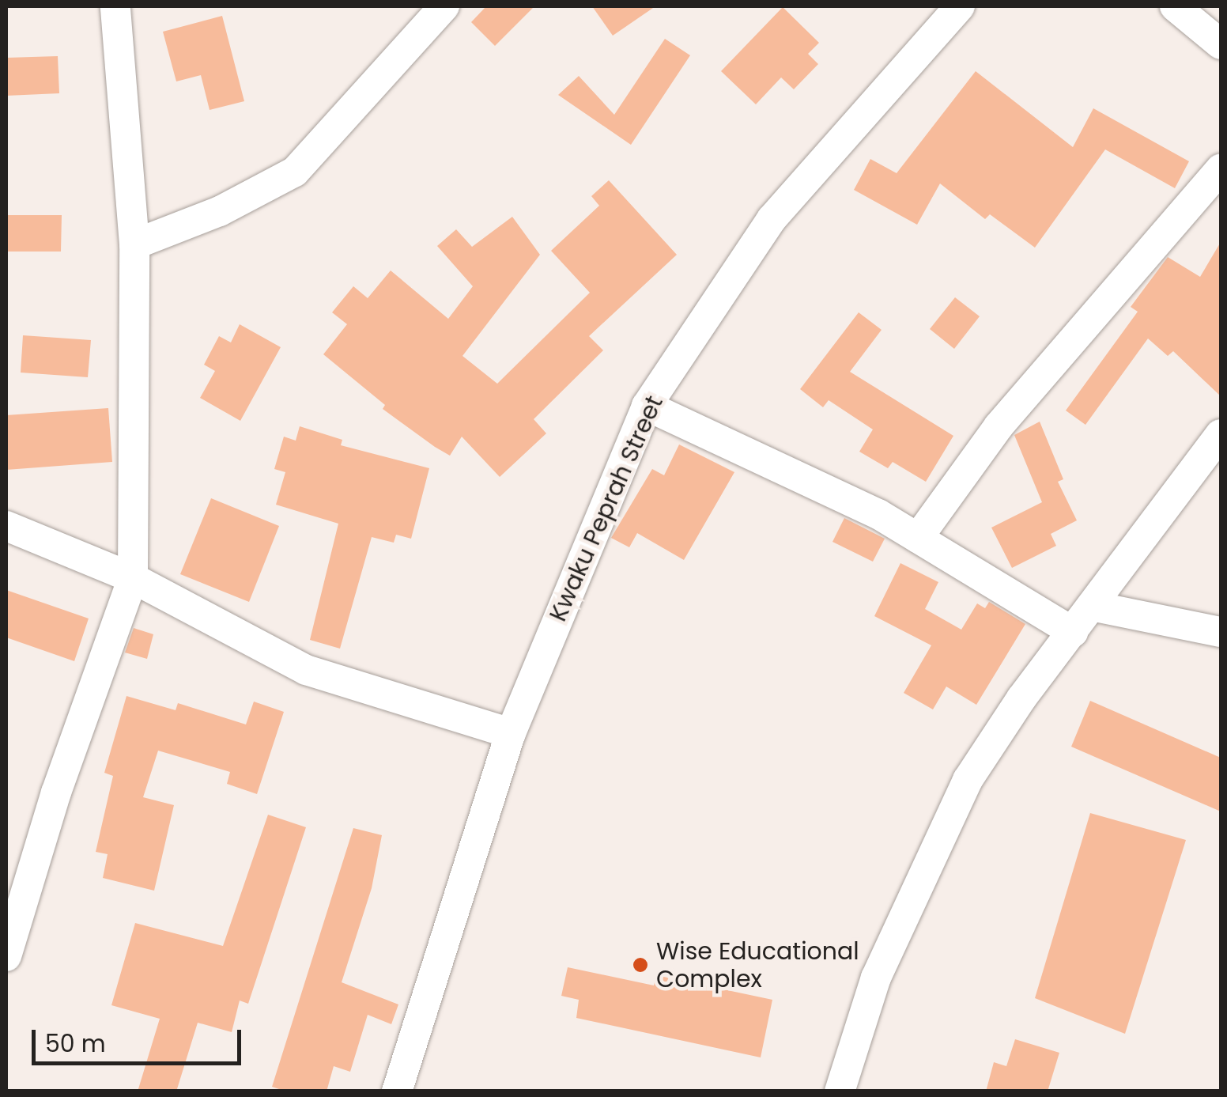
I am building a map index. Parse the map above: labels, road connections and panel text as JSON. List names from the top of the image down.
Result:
{
  "streets": {
    "street": ["Kwaku Peprah Street"]
  },
  "places": ["Wise Educational Complex"],
  "scale_bar": "50 m"
}
